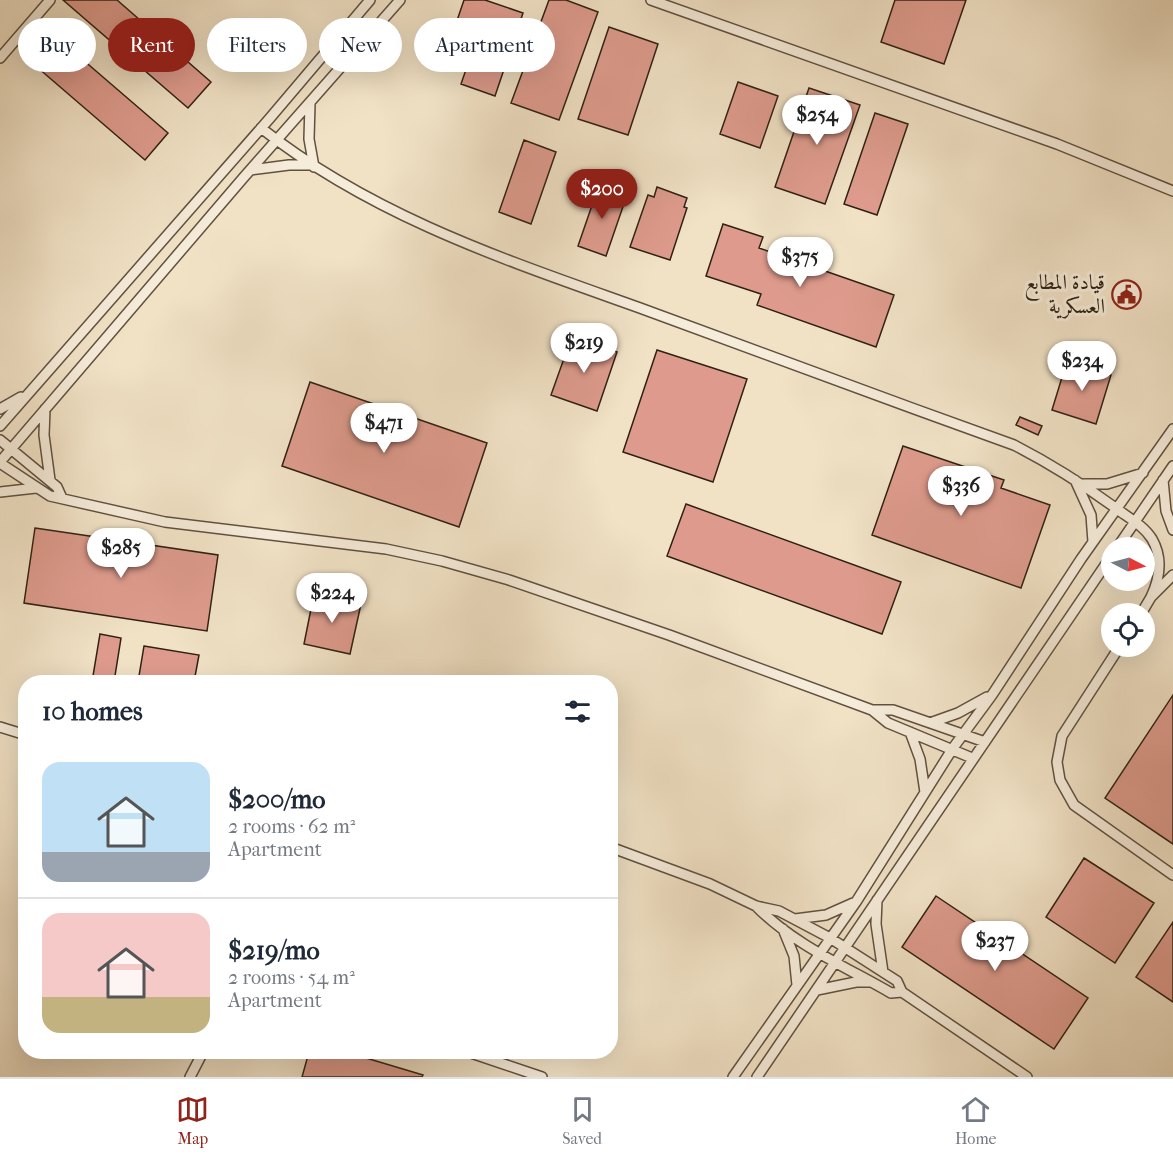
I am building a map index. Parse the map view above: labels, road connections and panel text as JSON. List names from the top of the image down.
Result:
{
  "places": {
    "public building": ["قيادة المطابع العسكرية"]
  },
  "north": "right",
  "page": {
    "chip": [
      "Buy",
      "Rent",
      "Filters",
      "New",
      "Apartment"
    ],
    "price": [
      "$254",
      "$200",
      "$375",
      "$219",
      "$234",
      "$471",
      "$336",
      "$285",
      "$224",
      "$237"
    ],
    "heading": "10 homes",
    "list": [
      {
        "name": "$200/mo",
        "note": "2 rooms · 62 m² · Apartment"
      },
      {
        "name": "$219/mo",
        "note": "2 rooms · 54 m² · Apartment"
      }
    ],
    "tabs": ["Map", "Saved", "Home"]
  }
}
